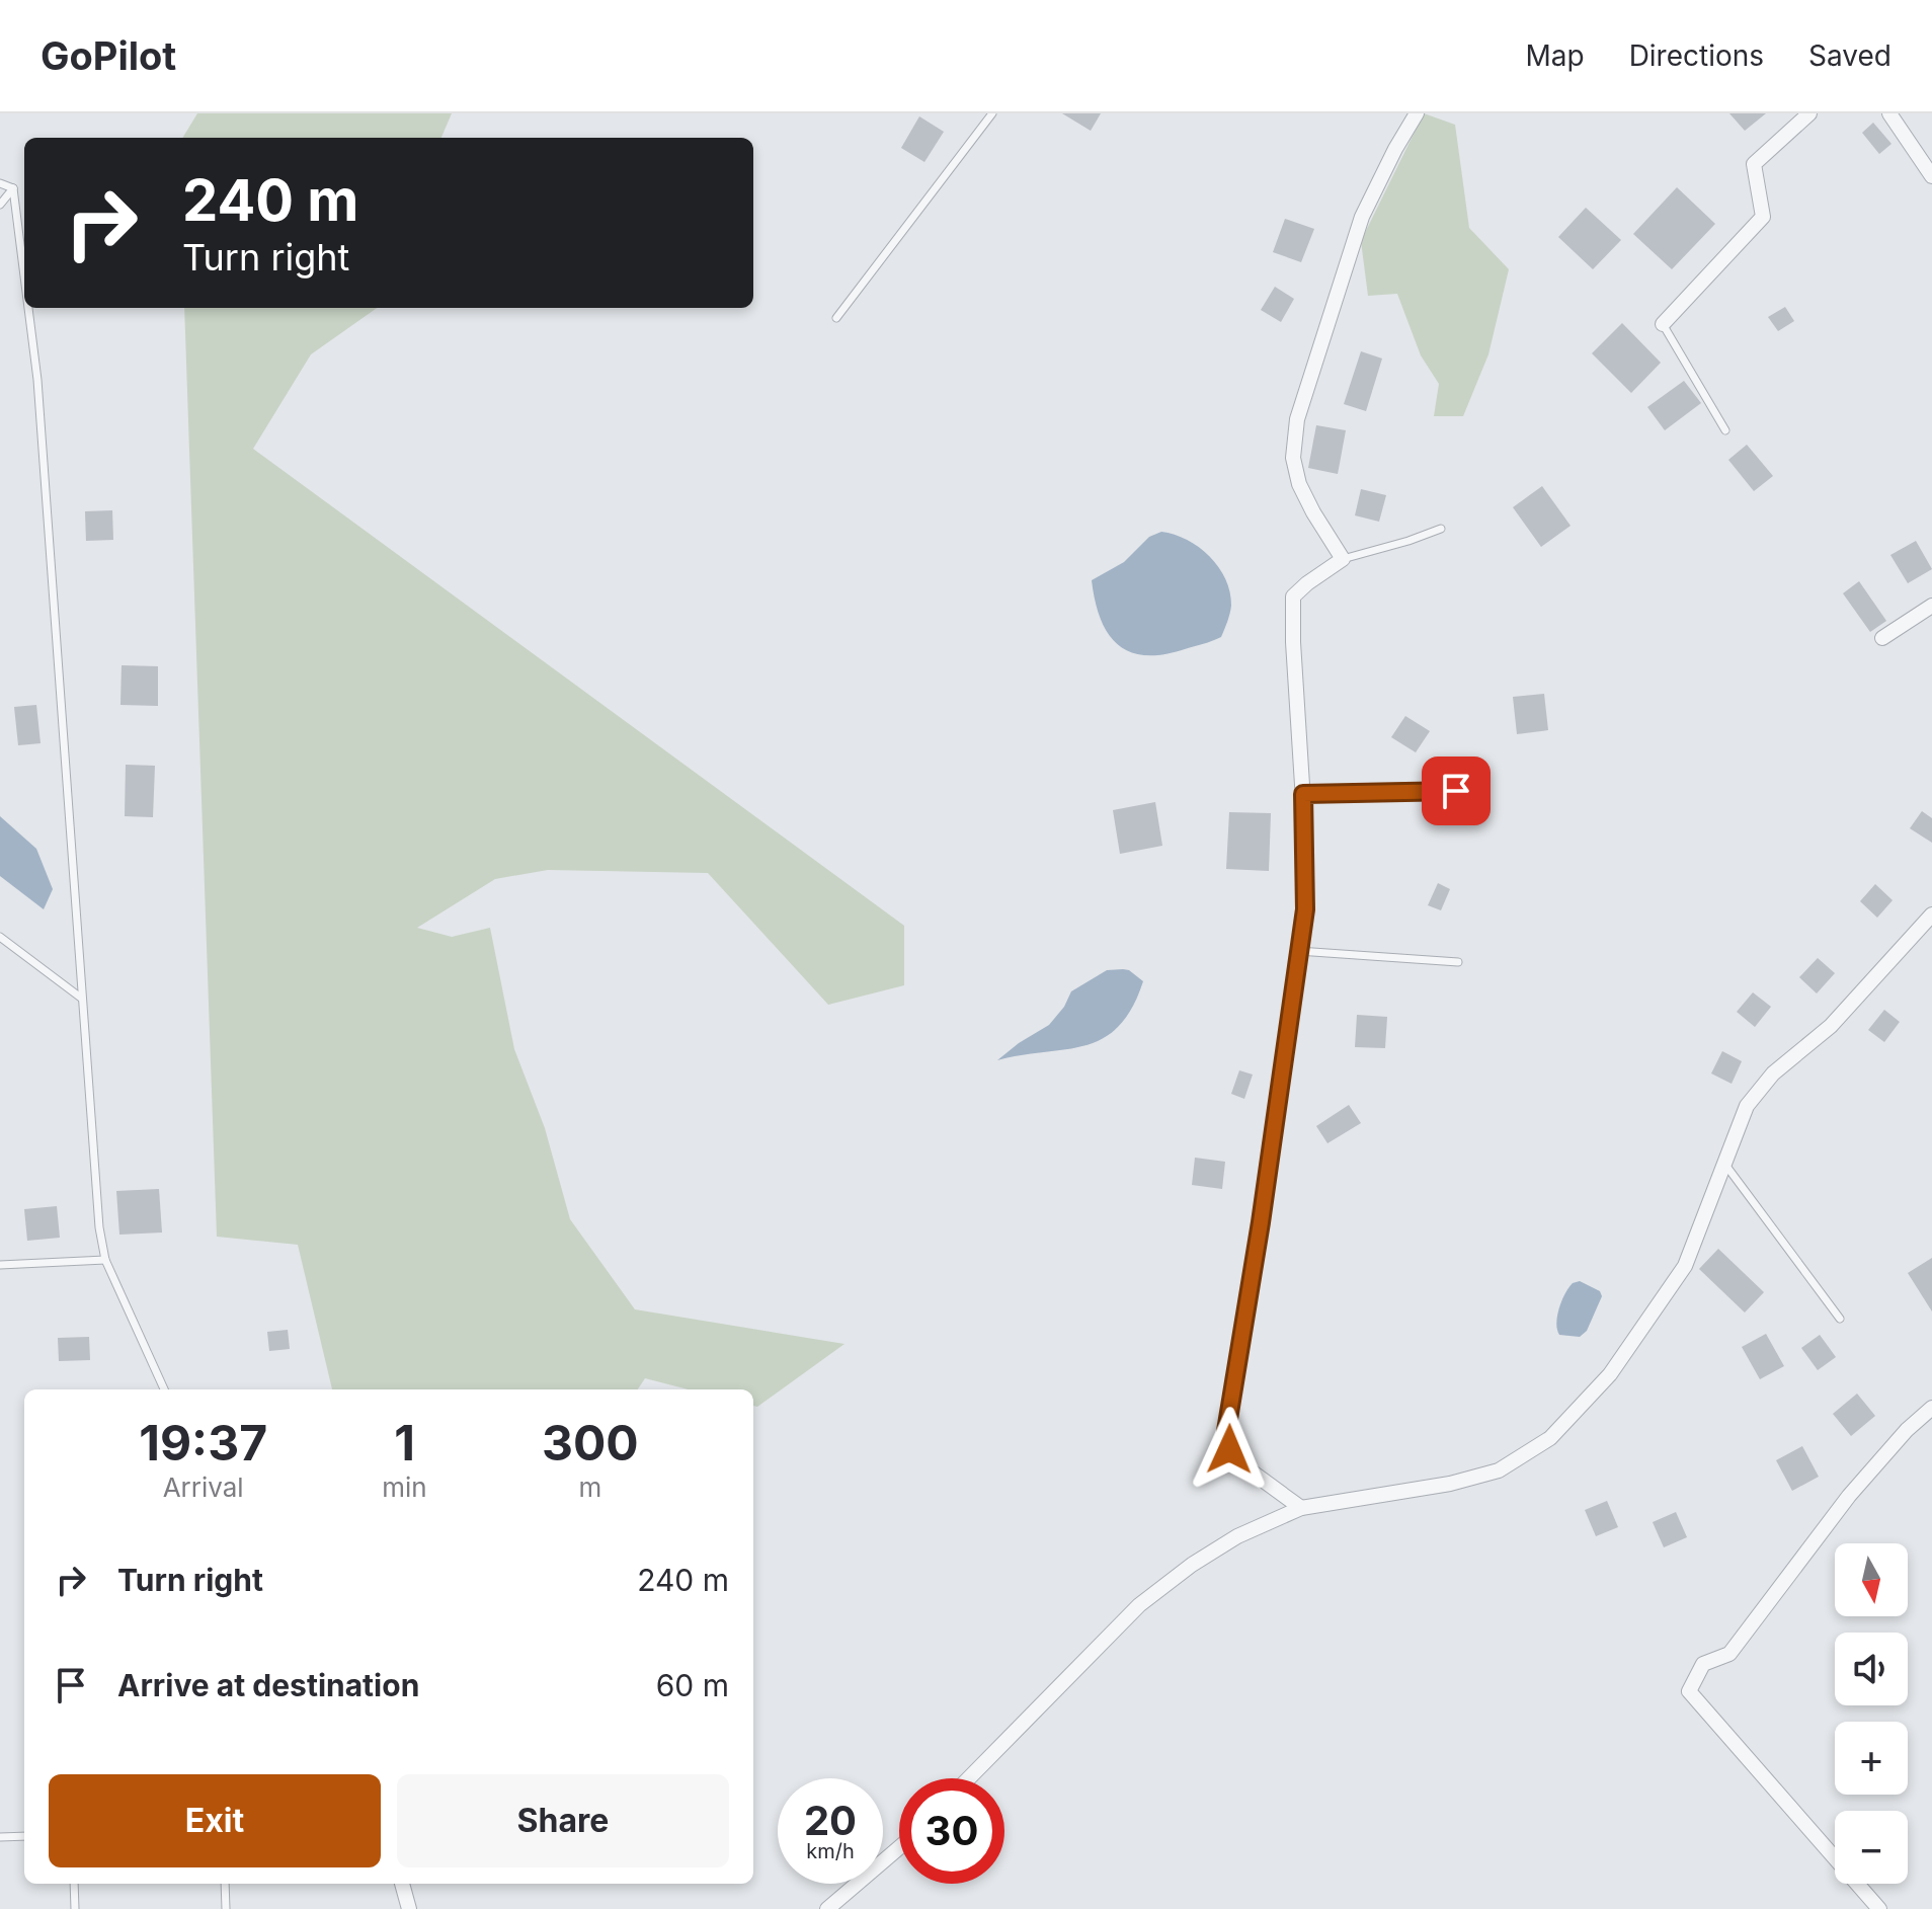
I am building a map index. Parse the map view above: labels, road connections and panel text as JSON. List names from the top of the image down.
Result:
{
  "north": "bottom",
  "page": {
    "header": "GoPilot",
    "nav": ["Map", "Directions", "Saved"],
    "turn": ["240 m", "Turn right"],
    "eta": [
      "19:37",
      "Arrival",
      "1",
      "min",
      "300",
      "m"
    ],
    "list": [
      {
        "name": "Turn right",
        "value": "240 m"
      },
      {
        "name": "Arrive at destination",
        "value": "60 m"
      }
    ],
    "map_buttons": ["+", "−"],
    "buttons": ["Exit", "Share"],
    "speed": "20 km/h",
    "limit": "30"
  }
}
